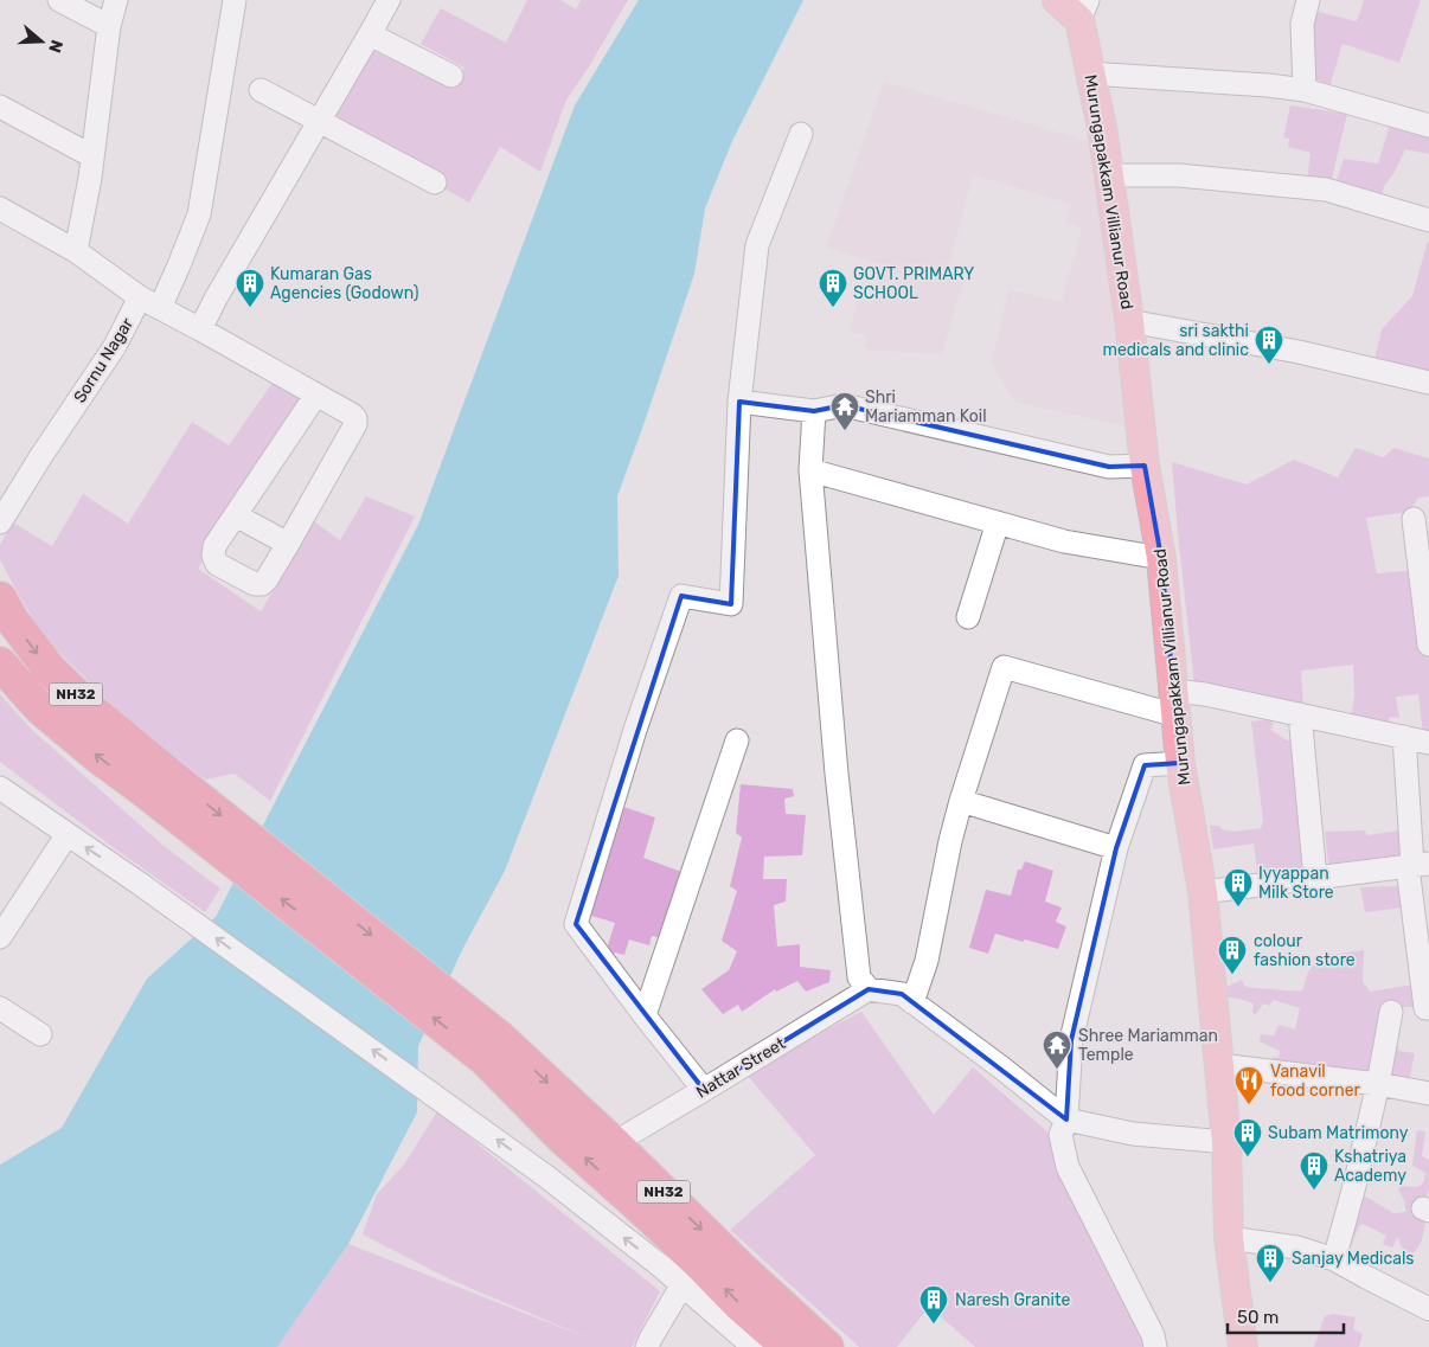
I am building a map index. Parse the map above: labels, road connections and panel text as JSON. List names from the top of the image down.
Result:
{
  "streets": {
    "highway": ["NH32"],
    "main road": ["Murungapakkam Villianur Road"],
    "street": ["Sornu Nagar", "Nattar Street"]
  },
  "crossings": [
    ["NH32", "Nattar Street"]
  ],
  "places": {
    "building": [
      "Kumaran Gas Agencies (Godown)",
      "GOVT. PRIMARY SCHOOL",
      "sri sakthi medicals and clinic",
      "Iyyappan Milk Store",
      "colour fashion store",
      "Subam Matrimony",
      "Kshatriya Academy",
      "Sanjay Medicals",
      "Naresh Granite"
    ],
    "temple": ["Shri Mariamman Koil", "Shree Mariamman Temple"],
    "restaurant": ["Vanavil food corner"]
  },
  "scale_bar": "50 m",
  "north": "right"
}
